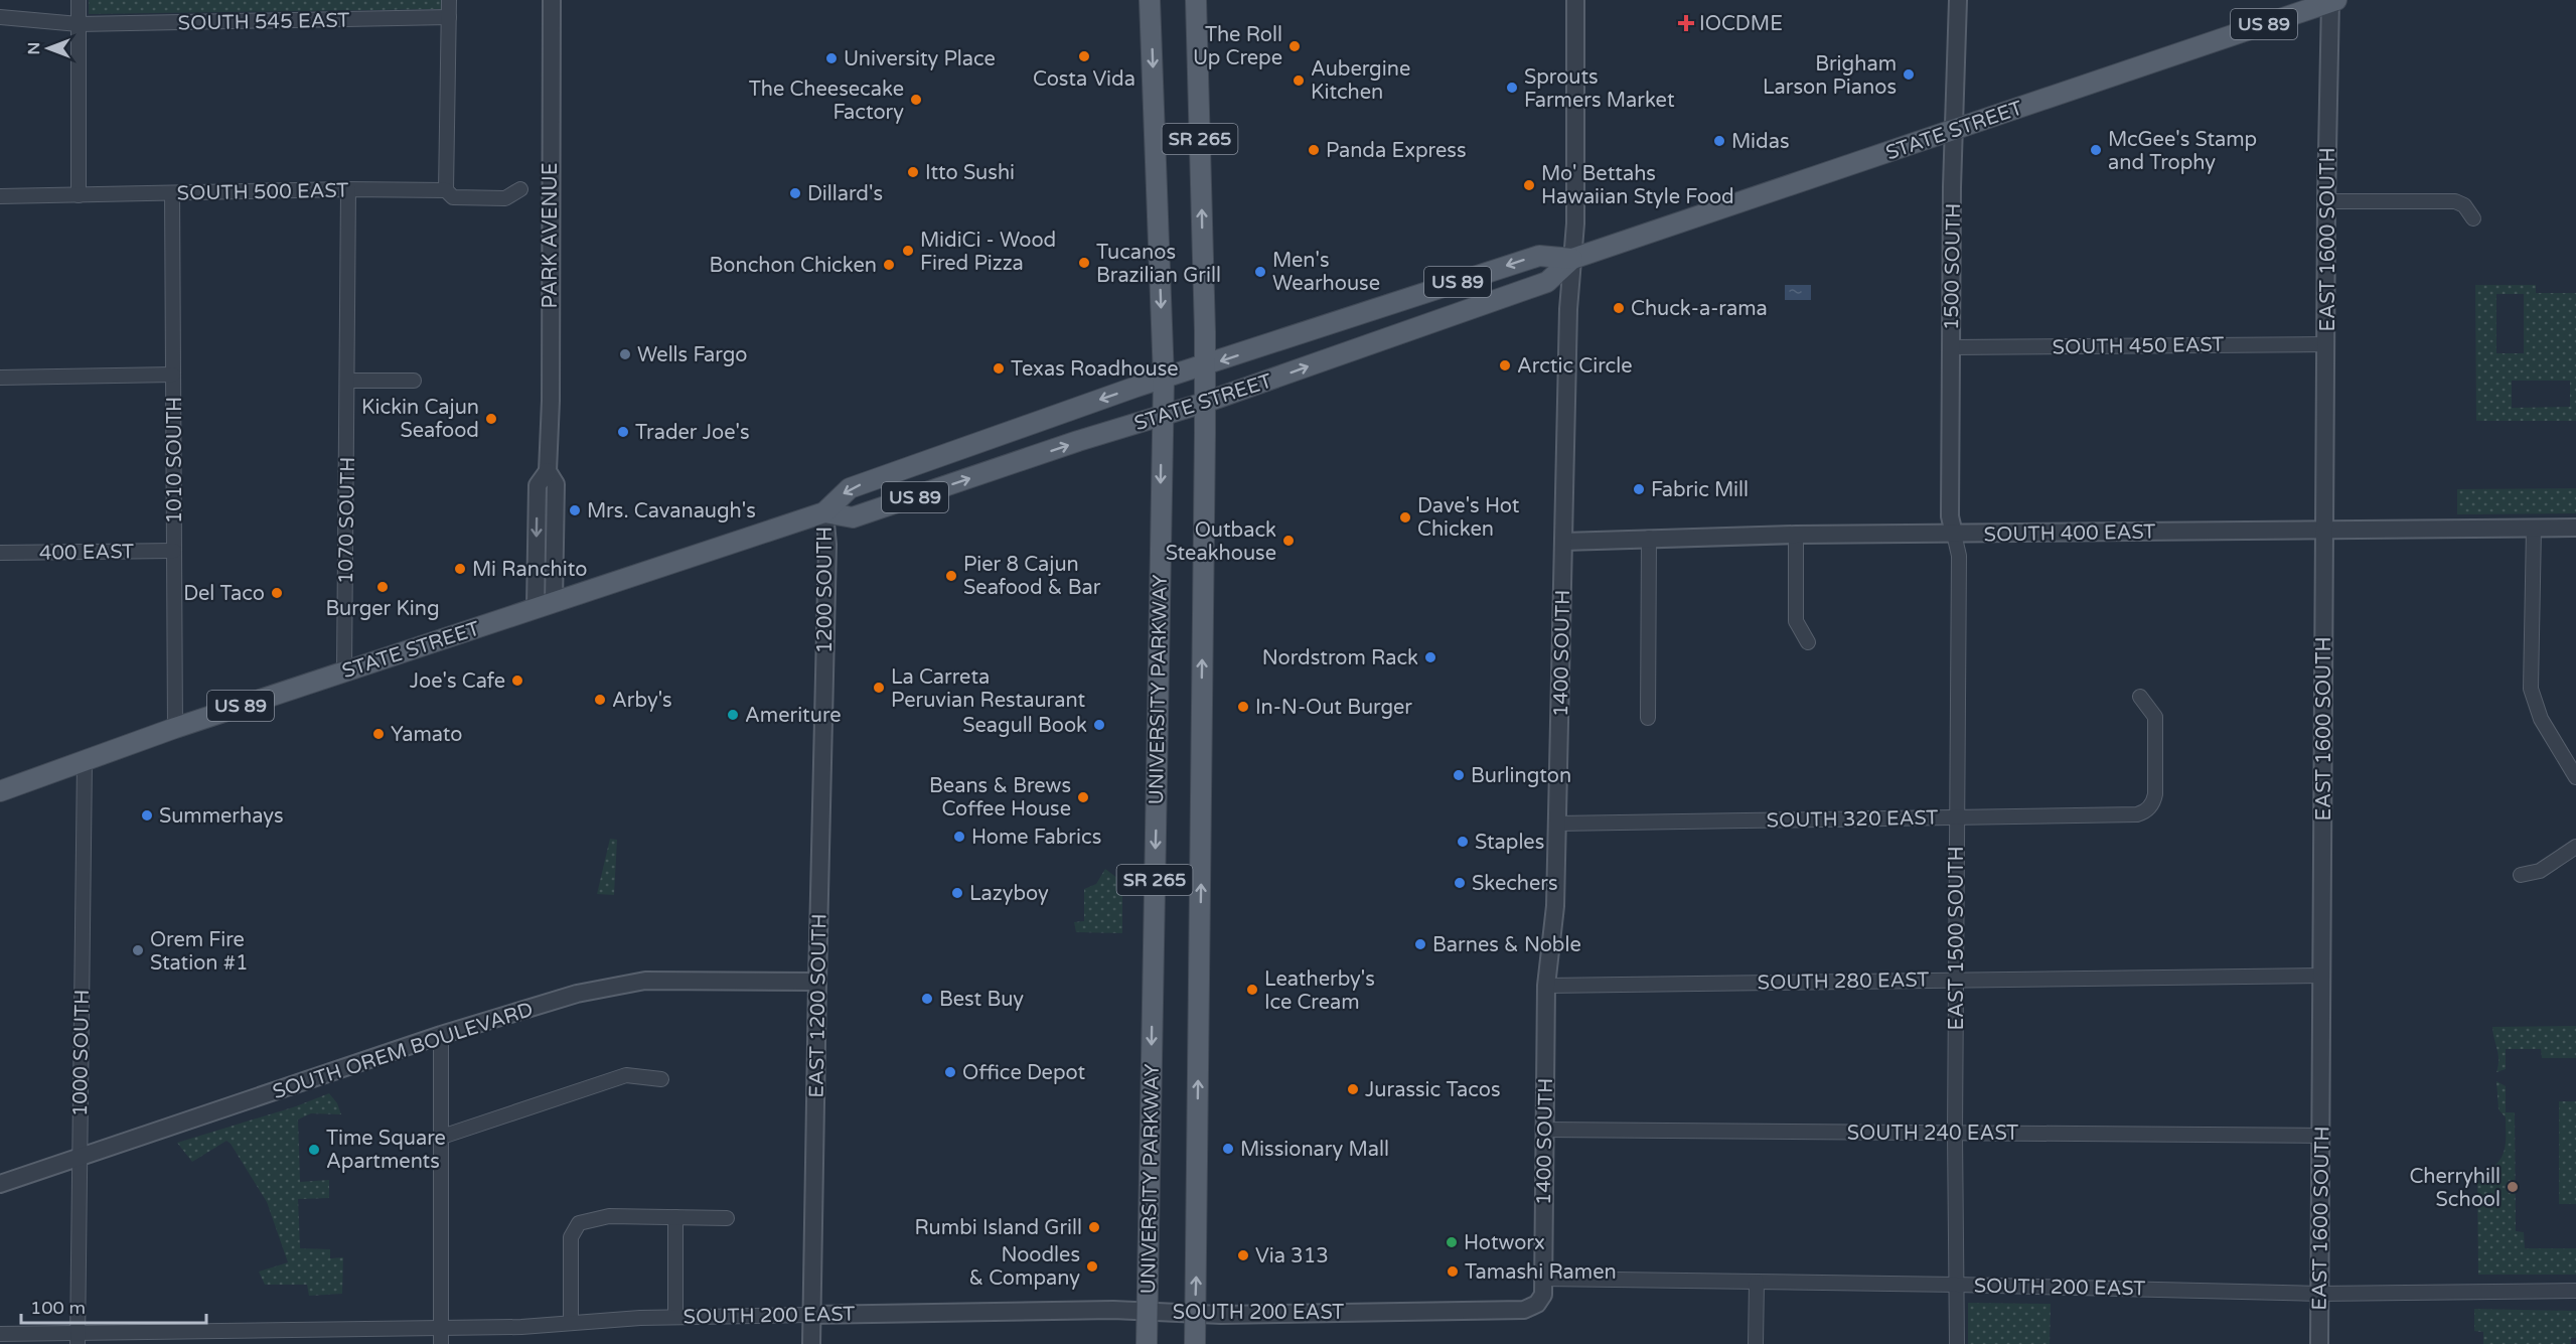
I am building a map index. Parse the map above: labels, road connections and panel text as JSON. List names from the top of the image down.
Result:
{
  "streets": {
    "main road": [
      "US 89",
      "STATE STREET",
      "SR 265",
      "UNIVERSITY PARKWAY"
    ],
    "street": [
      "SOUTH 545 EAST",
      "SOUTH 500 EAST",
      "PARK AVENUE",
      "EAST 1600 SOUTH",
      "1500 SOUTH",
      "SOUTH 450 EAST",
      "1010 SOUTH",
      "1070 SOUTH",
      "SOUTH 400 EAST",
      "400 EAST",
      "1200 SOUTH",
      "1400 SOUTH",
      "SOUTH 320 EAST",
      "EAST 1500 SOUTH",
      "SOUTH 280 EAST",
      "EAST 1200 SOUTH",
      "SOUTH OREM BOULEVARD",
      "1000 SOUTH",
      "SOUTH 240 EAST",
      "SOUTH 200 EAST"
    ]
  },
  "crossings": [
    ["STATE STREET", "SR 265"],
    ["STATE STREET", "PARK AVENUE"],
    ["STATE STREET", "EAST 1600 SOUTH"],
    ["STATE STREET", "1500 SOUTH"],
    ["STATE STREET", "1010 SOUTH"],
    ["STATE STREET", "1070 SOUTH"],
    ["STATE STREET", "1200 SOUTH"],
    ["STATE STREET", "1400 SOUTH"],
    ["STATE STREET", "UNIVERSITY PARKWAY"],
    ["STATE STREET", "1000 SOUTH"],
    ["SR 265", "SOUTH 200 EAST"],
    ["SOUTH 500 EAST", "1010 SOUTH"],
    ["SOUTH 500 EAST", "1070 SOUTH"],
    ["EAST 1600 SOUTH", "SOUTH 450 EAST"],
    ["EAST 1600 SOUTH", "SOUTH 400 EAST"],
    ["EAST 1600 SOUTH", "SOUTH 280 EAST"],
    ["EAST 1600 SOUTH", "SOUTH 240 EAST"],
    ["EAST 1600 SOUTH", "SOUTH 200 EAST"],
    ["1500 SOUTH", "SOUTH 450 EAST"],
    ["1500 SOUTH", "SOUTH 400 EAST"],
    ["1500 SOUTH", "EAST 1500 SOUTH"],
    ["1010 SOUTH", "400 EAST"],
    ["SOUTH 400 EAST", "1400 SOUTH"],
    ["SOUTH 400 EAST", "EAST 1500 SOUTH"],
    ["1200 SOUTH", "EAST 1200 SOUTH"],
    ["1400 SOUTH", "SOUTH 320 EAST"],
    ["1400 SOUTH", "SOUTH 280 EAST"],
    ["1400 SOUTH", "SOUTH 240 EAST"],
    ["1400 SOUTH", "SOUTH 200 EAST"],
    ["UNIVERSITY PARKWAY", "SOUTH 200 EAST"],
    ["SOUTH 320 EAST", "EAST 1500 SOUTH"],
    ["EAST 1500 SOUTH", "SOUTH 280 EAST"],
    ["EAST 1500 SOUTH", "SOUTH 240 EAST"],
    ["EAST 1500 SOUTH", "SOUTH 200 EAST"],
    ["EAST 1200 SOUTH", "SOUTH OREM BOULEVARD"],
    ["EAST 1200 SOUTH", "SOUTH 200 EAST"],
    ["SOUTH OREM BOULEVARD", "1000 SOUTH"],
    ["1000 SOUTH", "SOUTH 200 EAST"]
  ],
  "places": {
    "health": ["IOCDME"],
    "other": [
      "The Roll Up Crepe",
      "Costa Vida",
      "University Place",
      "Brigham Larson Pianos",
      "Aubergine Kitchen",
      "Sprouts Farmers Market",
      "The Cheesecake Factory",
      "Midas",
      "Panda Express",
      "McGee's Stamp and Trophy",
      "Itto Sushi",
      "Mo' Bettahs Hawaiian Style Food",
      "Dillard's",
      "MidiCi - Wood Fired Pizza",
      "Tucanos Brazilian Grill",
      "Bonchon Chicken",
      "Men's Wearhouse",
      "Chuck-a-rama",
      "Wells Fargo",
      "Arctic Circle",
      "Texas Roadhouse",
      "Kickin Cajun Seafood",
      "Trader Joe's",
      "Fabric Mill",
      "Mrs. Cavanaugh's",
      "Dave's Hot Chicken",
      "Outback Steakhouse",
      "Mi Ranchito",
      "Pier 8 Cajun Seafood & Bar",
      "Burger King",
      "Del Taco",
      "Nordstrom Rack",
      "Joe's Cafe",
      "La Carreta Peruvian Restaurant",
      "Arby's",
      "In-N-Out Burger",
      "Ameriture",
      "Seagull Book",
      "Yamato",
      "Burlington",
      "Beans & Brews Coffee House",
      "Summerhays",
      "Home Fabrics",
      "Staples",
      "Skechers",
      "Lazyboy",
      "Barnes & Noble",
      "Orem Fire Station #1",
      "Leatherby's Ice Cream",
      "Best Buy",
      "Office Depot",
      "Jurassic Tacos",
      "Missionary Mall",
      "Time Square Apartments",
      "Cherryhill School",
      "Rumbi Island Grill",
      "Hotworx",
      "Via 313",
      "Noodles & Company",
      "Tamashi Ramen"
    ]
  },
  "scale_bar": "100 m",
  "north": "left"
}
